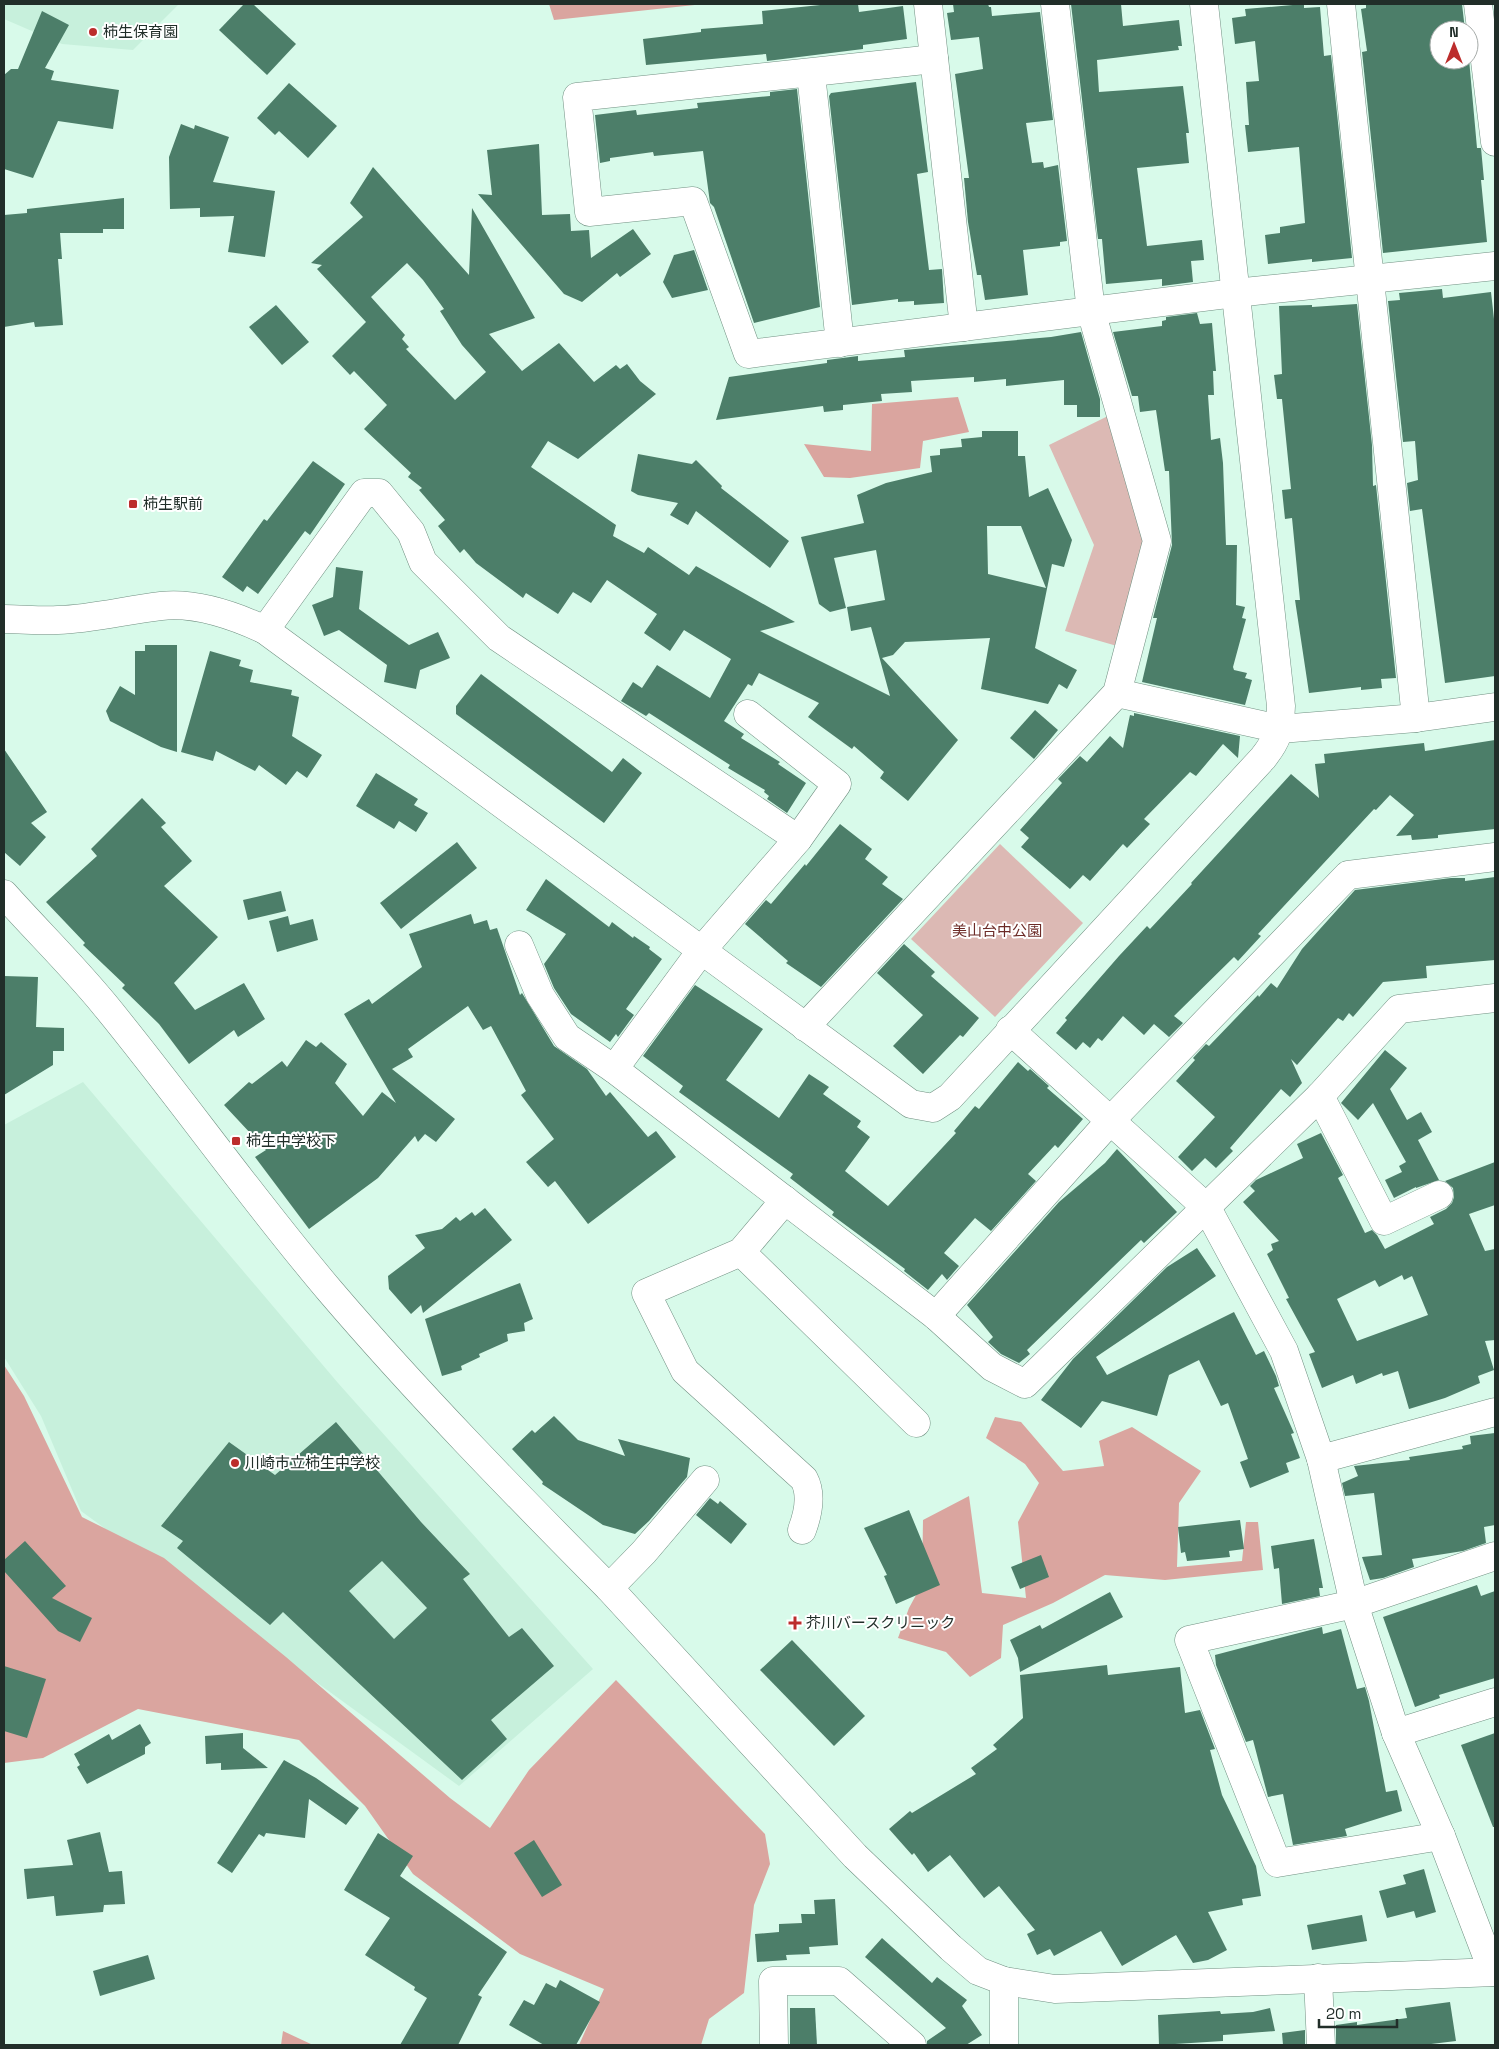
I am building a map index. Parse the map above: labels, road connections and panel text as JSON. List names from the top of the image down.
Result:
{
  "parks": ["美山台中公園"],
  "places": {
    "other": ["柿生保育園", "川崎市立柿生中学校"],
    "transit": ["柿生駅前", "柿生中学校下"],
    "health": ["芥川バースクリニック"]
  },
  "scale_bar": "20 m",
  "north": "top"
}
